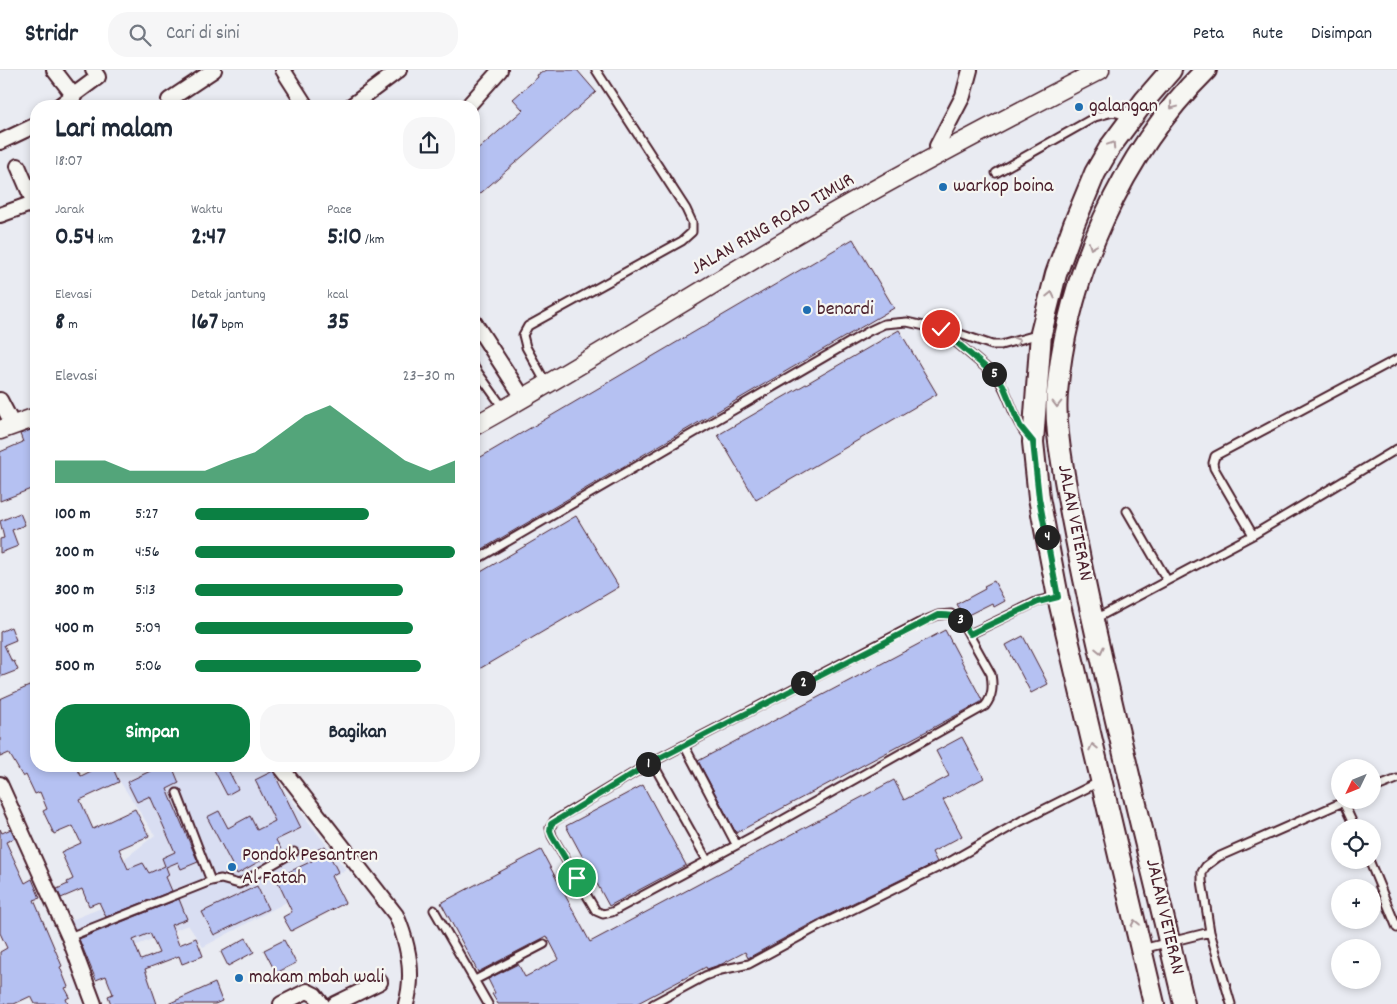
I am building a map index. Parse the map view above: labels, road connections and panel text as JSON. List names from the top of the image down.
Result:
{
  "streets": {
    "main road": ["JALAN VETERAN"],
    "street": ["JALAN RING ROAD TIMUR"]
  },
  "places": [
    "galangan",
    "warkop boina",
    "benardi",
    "Pondok Pesantren Al Fatah",
    "makam mbah wali"
  ],
  "north": "bottom left",
  "page": {
    "header": "Stridr",
    "search": "Cari di sini",
    "nav": ["Peta", "Rute", "Disimpan"],
    "heading": ["Lari malam", "18:07"],
    "stats": [
      ["Jarak", "0.54 km"],
      ["Waktu", "2:47"],
      ["Pace", "5:10 /km"],
      ["Elevasi", "8 m"],
      ["Detak jantung", "167 bpm"],
      ["kcal", "35"]
    ],
    "chart": ["Elevasi", "23–30 m"],
    "pins": [
      "5",
      "4",
      "3",
      "2",
      "1"
    ],
    "list": [
      {
        "name": "100 m",
        "note": "5:27"
      },
      {
        "name": "200 m",
        "note": "4:56"
      },
      {
        "name": "300 m",
        "note": "5:13"
      },
      {
        "name": "400 m",
        "note": "5:09"
      },
      {
        "name": "500 m",
        "note": "5:06"
      }
    ],
    "buttons": ["Simpan", "Bagikan"],
    "map_buttons": ["+", "−"]
  }
}
